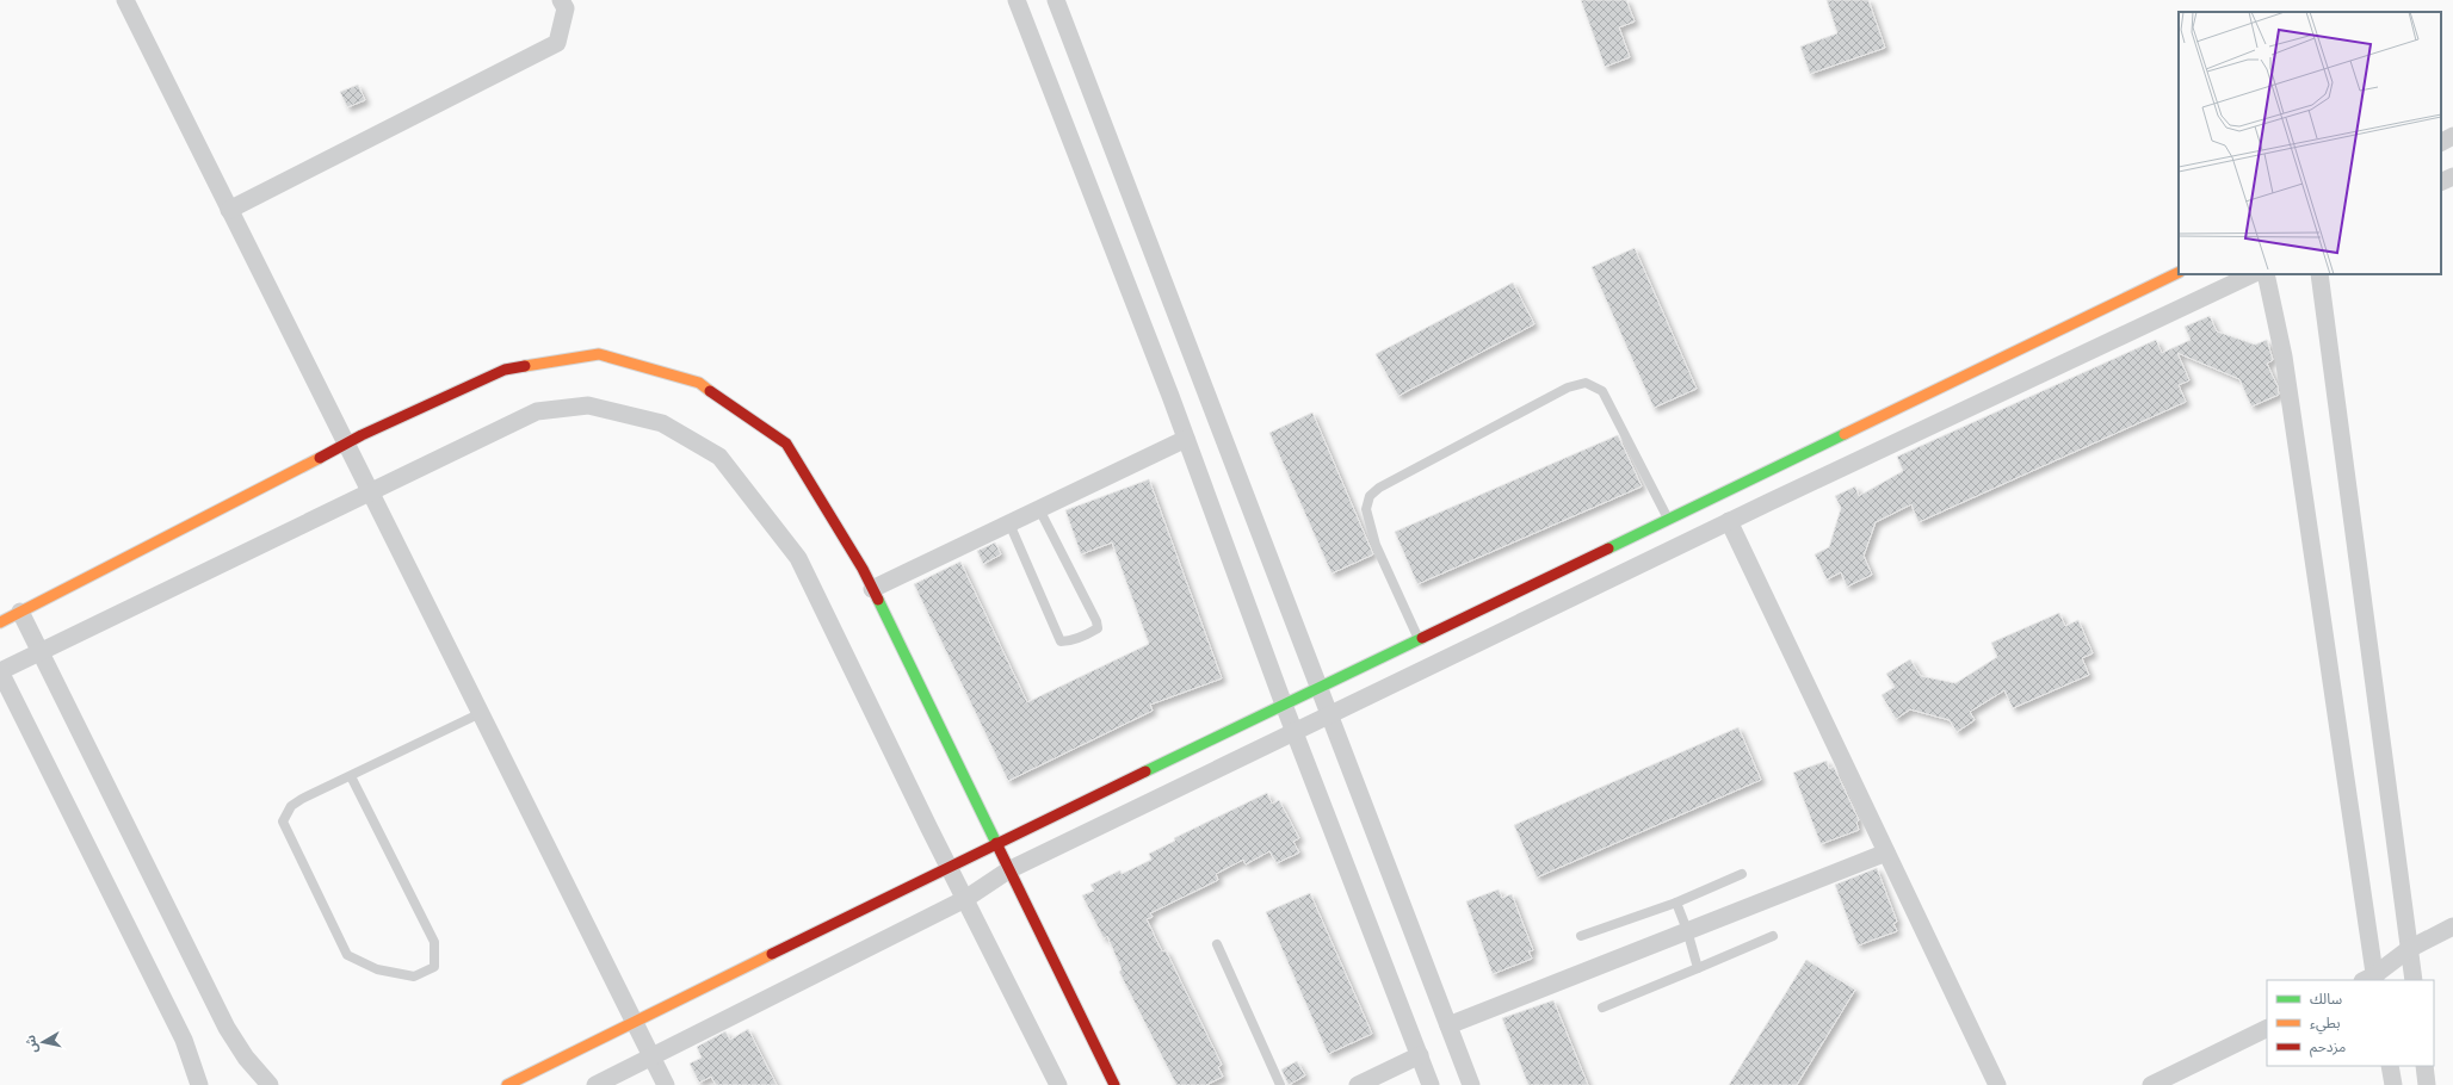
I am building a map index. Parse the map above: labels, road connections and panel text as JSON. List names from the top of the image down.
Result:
{
  "legend": ["سالك", "بطيء", "مزدحم"],
  "north": "left"
}
